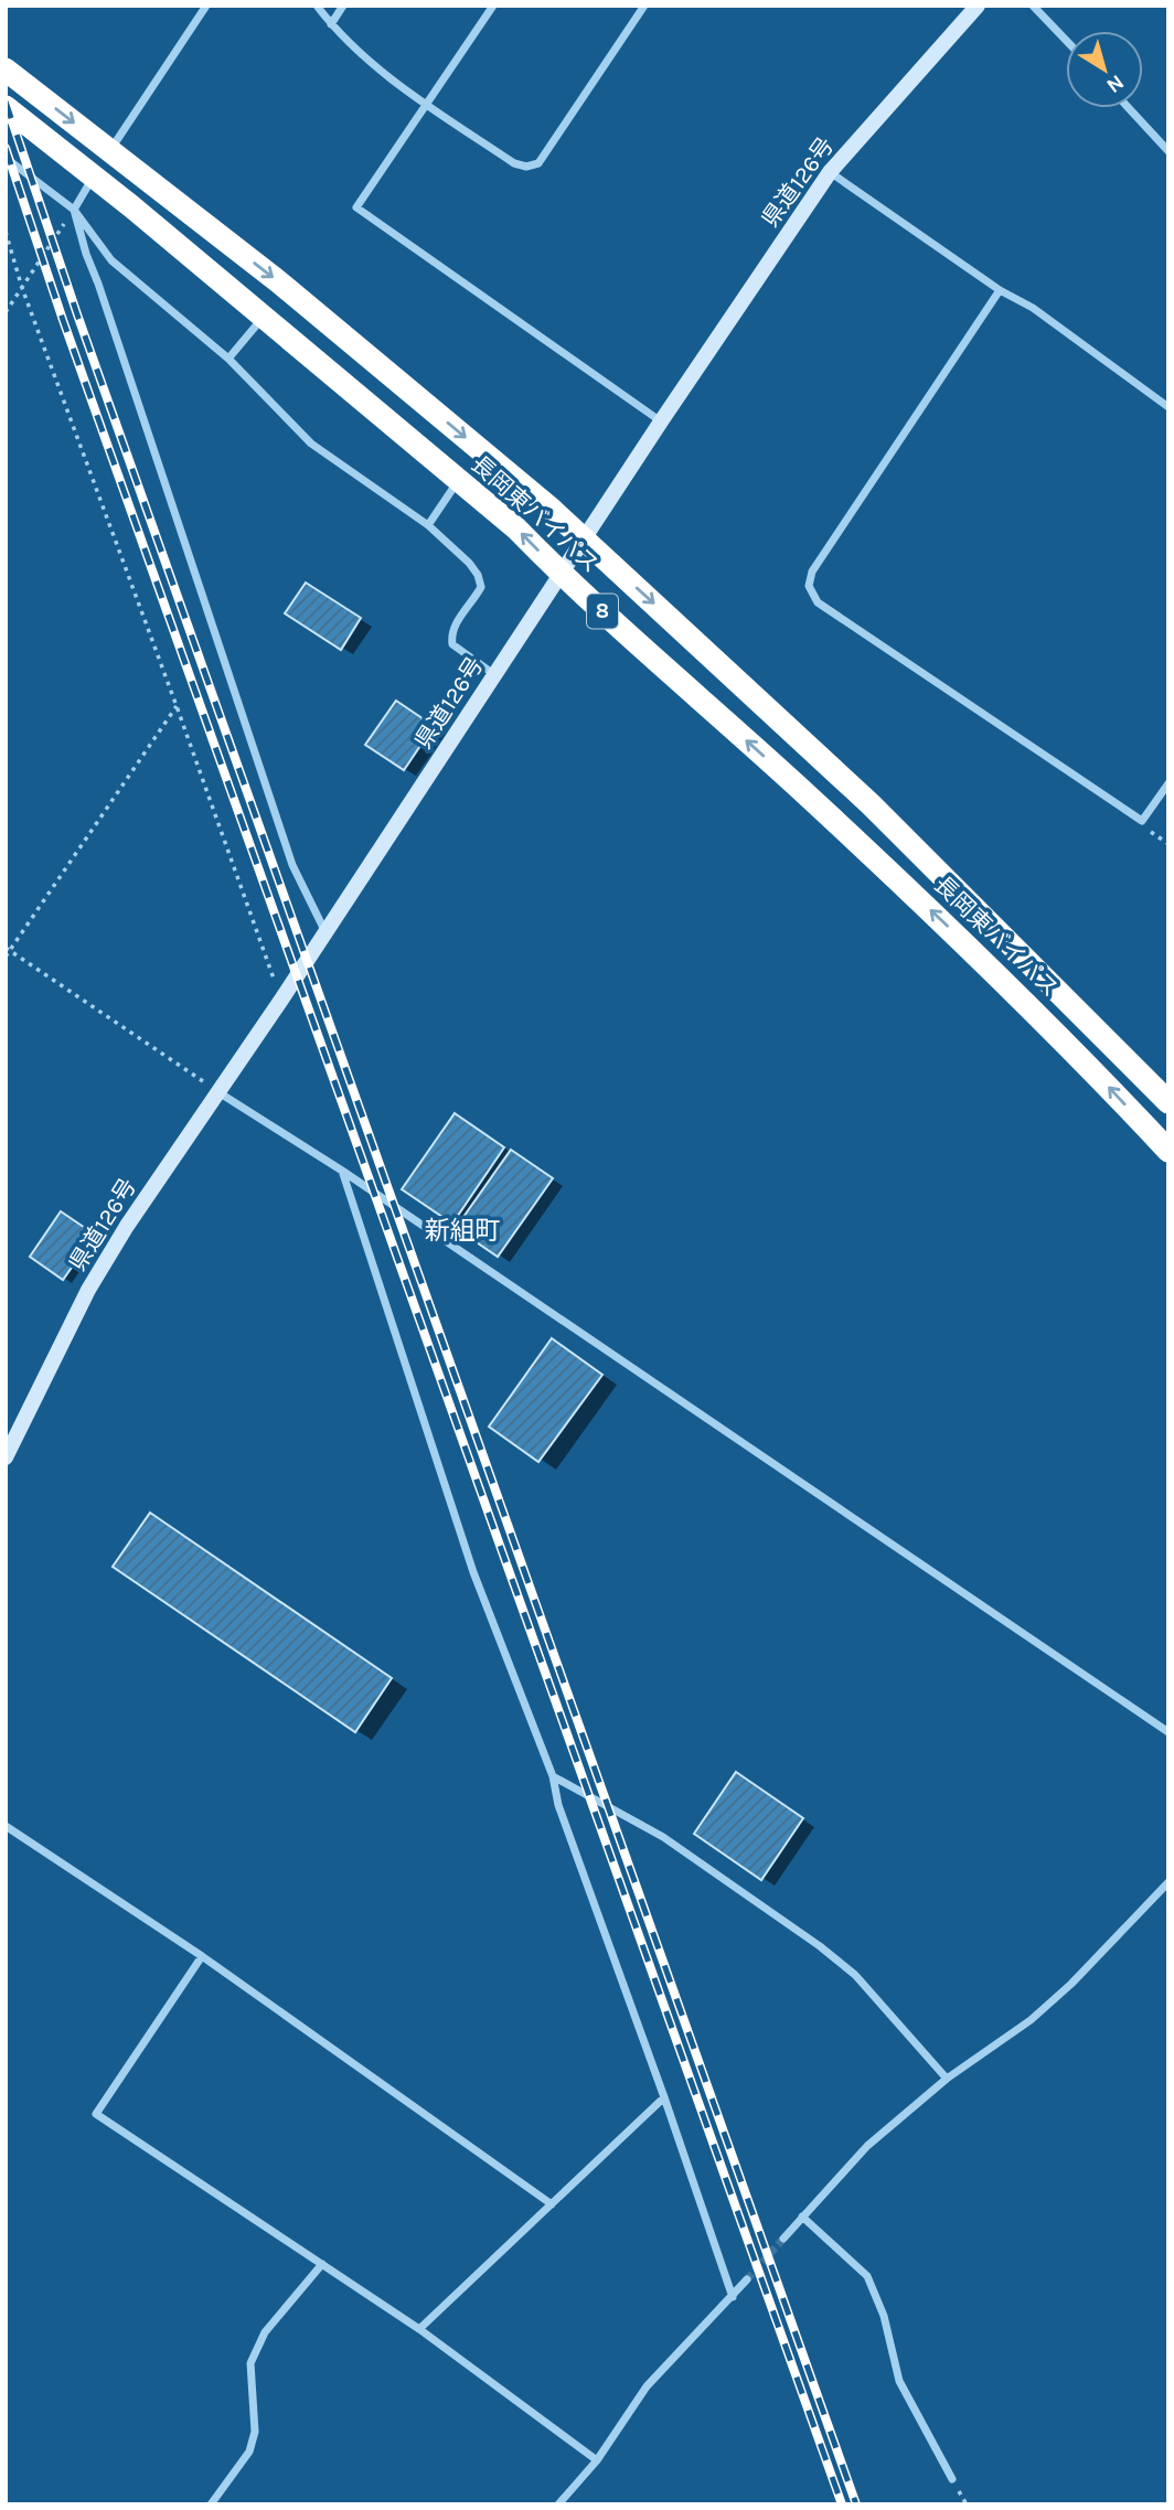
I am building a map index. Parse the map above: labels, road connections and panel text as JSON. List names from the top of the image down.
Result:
{
  "streets": {
    "highway": ["長岡東バイパス", "8"],
    "main road": ["県道126号"]
  },
  "crossings": [
    ["県道126号", "長岡東バイパス"]
  ],
  "districts": ["新組町"],
  "north": "bottom right"
}
